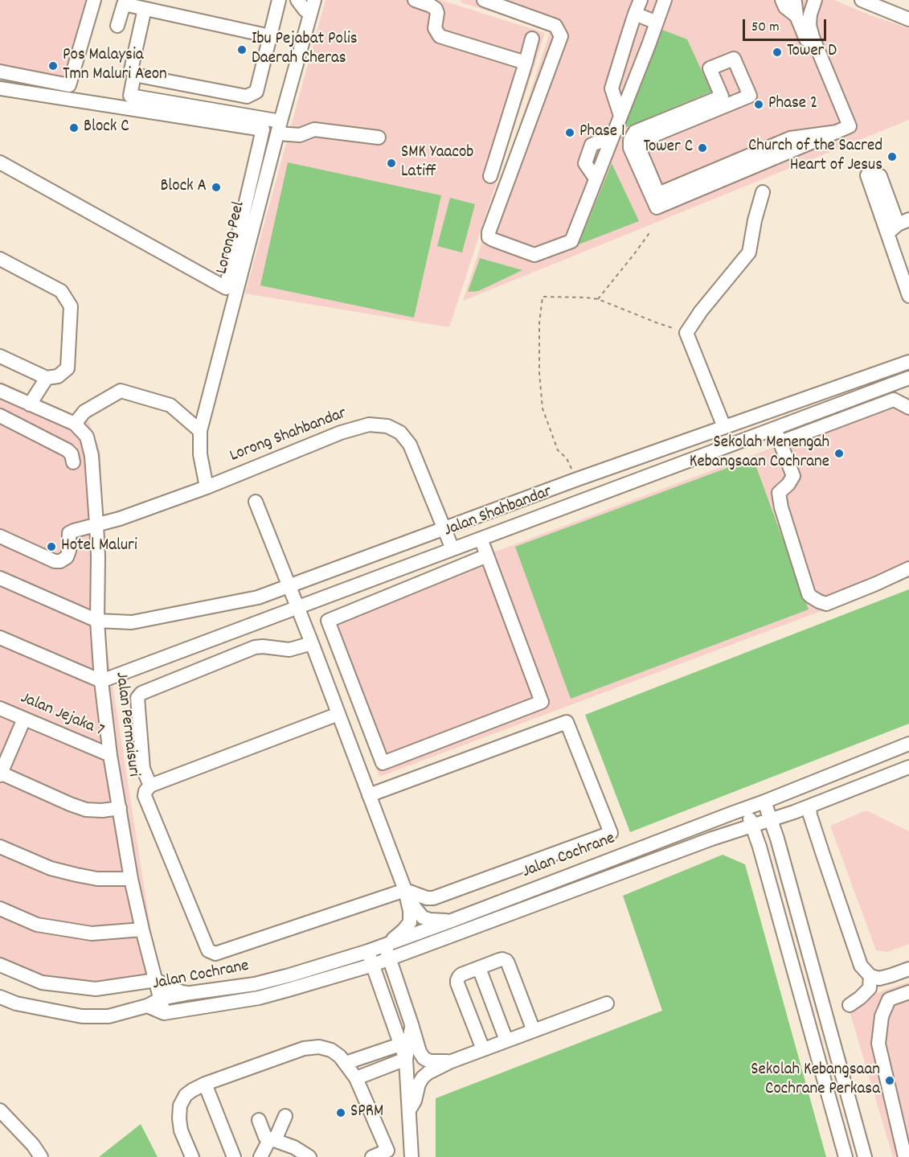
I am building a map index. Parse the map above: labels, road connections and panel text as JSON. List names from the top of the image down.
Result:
{
  "streets": {
    "street": [
      "Lorong Peel",
      "Lorong Shahbandar",
      "Jalan Shahbandar",
      "Jalan Jejaka 7",
      "Jalan Permaisuri",
      "Jalan Cochrane"
    ]
  },
  "crossings": [
    ["Lorong Peel", "Lorong Shahbandar"],
    ["Lorong Shahbandar", "Jalan Shahbandar"],
    ["Lorong Shahbandar", "Jalan Permaisuri"],
    ["Jalan Shahbandar", "Jalan Permaisuri"],
    ["Jalan Jejaka 7", "Jalan Permaisuri"],
    ["Jalan Permaisuri", "Jalan Cochrane"]
  ],
  "places": [
    "Ibu Pejabat Polis Daerah Cheras",
    "Tower D",
    "Pos Malaysia Tmn Maluri Aeon",
    "Phase 2",
    "Block C",
    "Phase 1",
    "Tower C",
    "Church of the Sacred Heart of Jesus",
    "SMK Yaacob Latiff",
    "Block A",
    "Sekolah Menengah Kebangsaan Cochrane",
    "Hotel Maluri",
    "Sekolah Kebangsaan Cochrane Perkasa",
    "SPRM"
  ],
  "scale_bar": "50 m"
}
